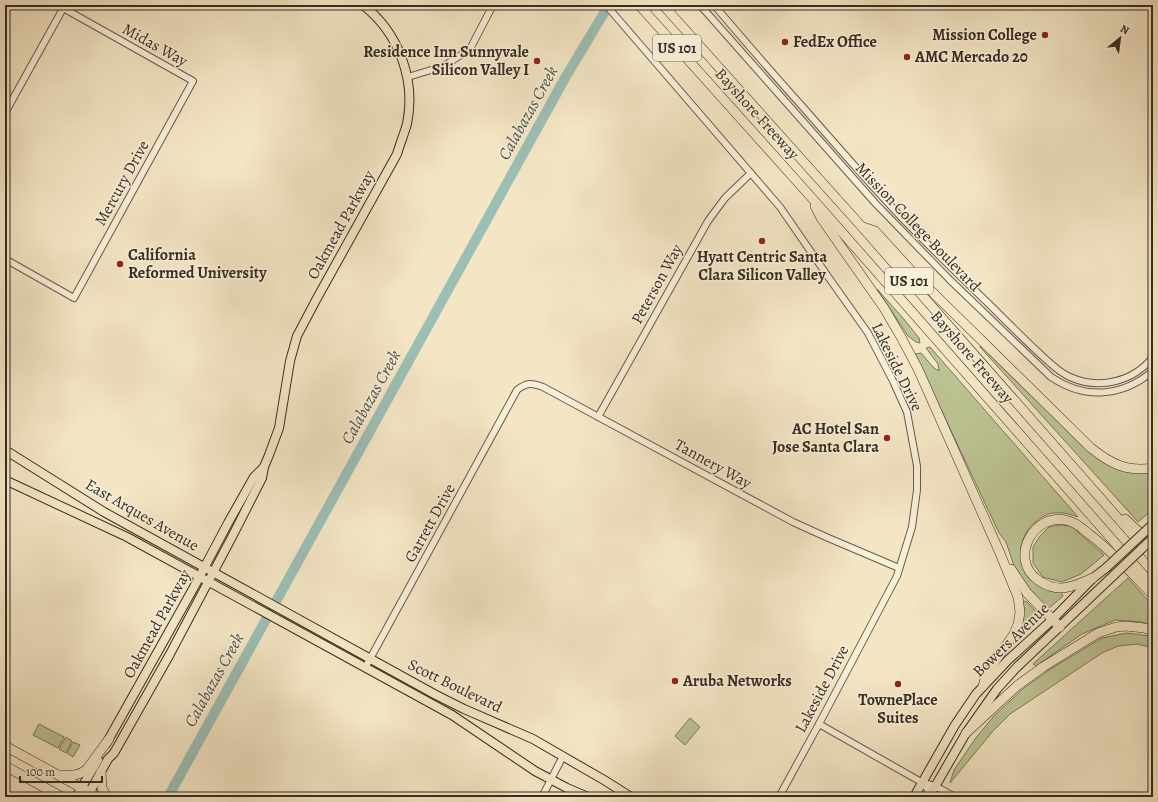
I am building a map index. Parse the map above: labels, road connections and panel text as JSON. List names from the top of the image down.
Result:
{
  "streets": {
    "highway": ["US 101", "Bayshore Freeway"],
    "main road": [
      "Oakmead Parkway",
      "East Arques Avenue",
      "Bowers Avenue",
      "Scott Boulevard"
    ],
    "street": [
      "Midas Way",
      "Mercury Drive",
      "Mission College Boulevard",
      "Peterson Way",
      "Lakeside Drive",
      "Tannery Way",
      "Garrett Drive"
    ]
  },
  "crossings": [
    ["Midas Way", "Mercury Drive"],
    ["Oakmead Parkway", "East Arques Avenue"],
    ["Peterson Way", "Lakeside Drive"],
    ["Peterson Way", "Tannery Way"],
    ["Lakeside Drive", "Tannery Way"],
    ["Tannery Way", "Garrett Drive"],
    ["East Arques Avenue", "Scott Boulevard"],
    ["Garrett Drive", "Scott Boulevard"]
  ],
  "water": ["Calabazas Creek"],
  "places": [
    "Mission College",
    "FedEx Office",
    "AMC Mercado 20",
    "Residence Inn Sunnyvale Silicon Valley I",
    "Hyatt Centric Santa Clara Silicon Valley",
    "California Reformed University",
    "AC Hotel San Jose Santa Clara",
    "Aruba Networks",
    "TownePlace Suites"
  ],
  "scale_bar": "100 m",
  "north": "top right"
}
